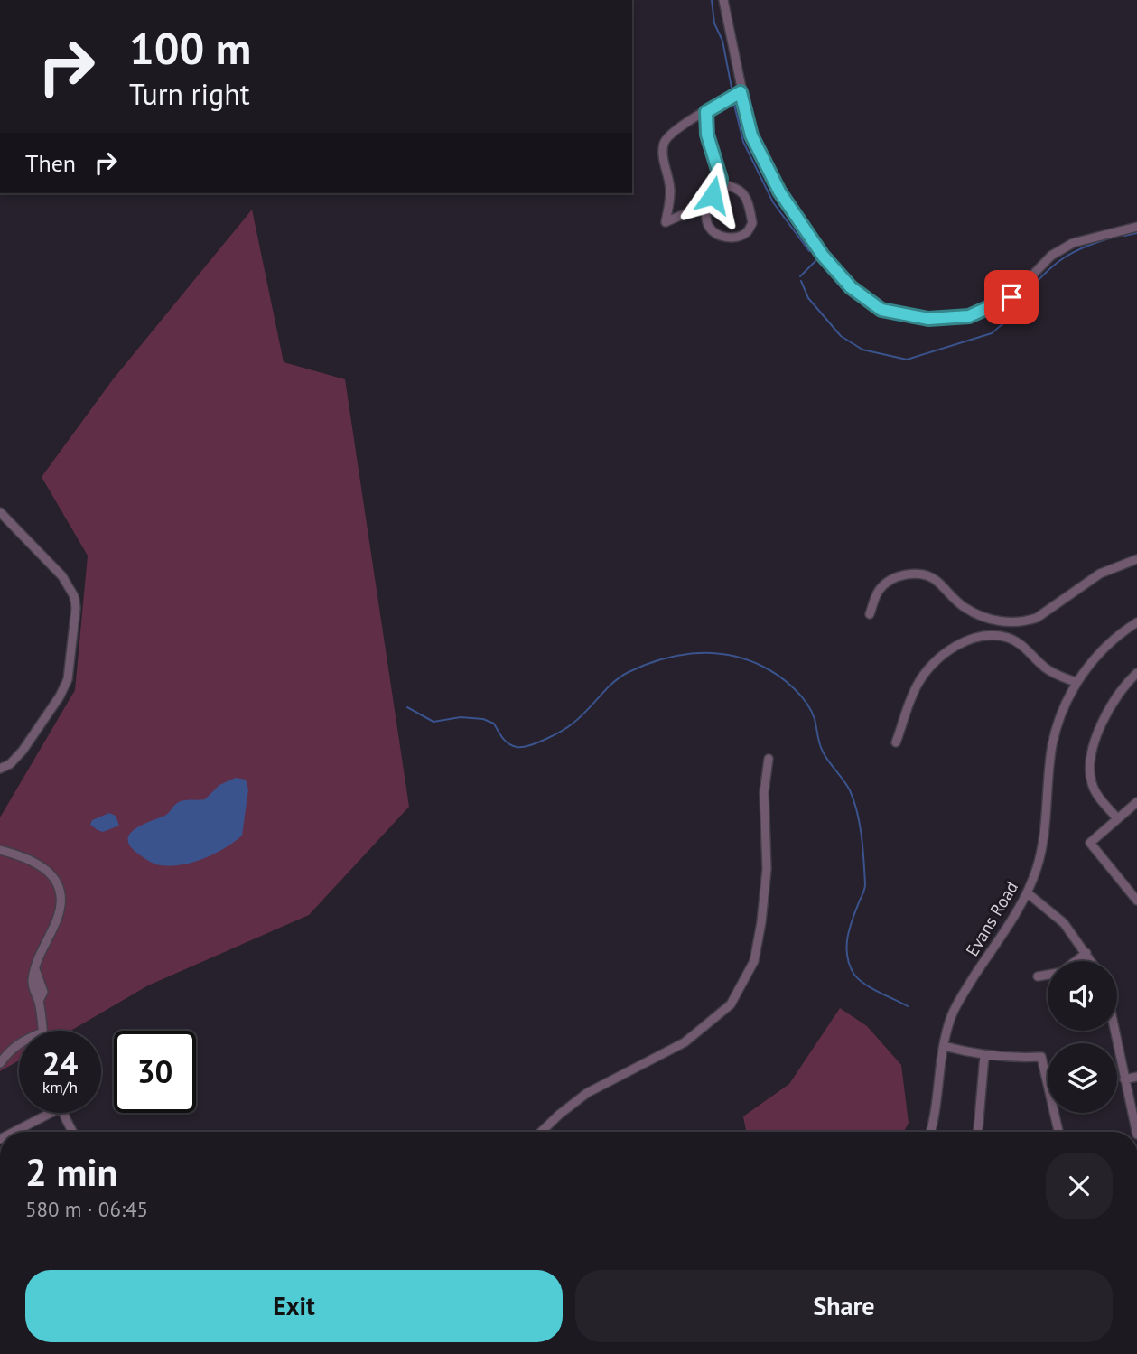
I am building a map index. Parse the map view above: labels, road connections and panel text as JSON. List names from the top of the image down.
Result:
{
  "streets": {
    "street": ["Evans Road"]
  },
  "page": {
    "turn": ["100 m", "Turn right"],
    "then": "Then",
    "speed": "24 km/h",
    "limit": "30",
    "heading": ["2 min", "580 m · 06:45"],
    "buttons": ["Exit", "Share"]
  }
}
